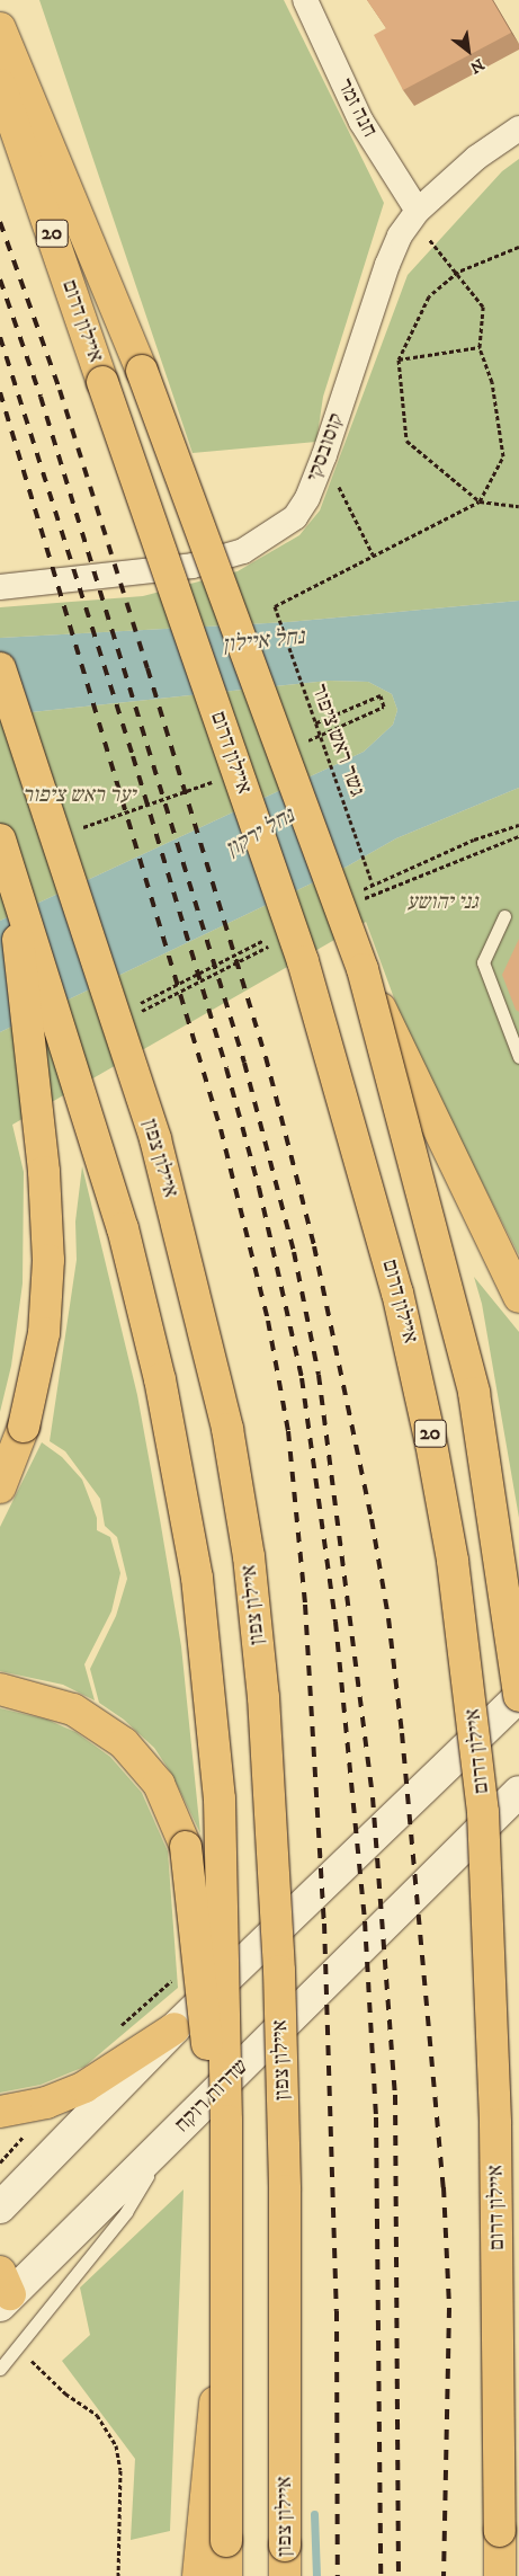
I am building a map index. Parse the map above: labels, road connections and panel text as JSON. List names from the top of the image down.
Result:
{
  "streets": {
    "highway": ["20", "איילון דרום", "איילון צפון"],
    "main road": ["שדרות רוקח"],
    "street": ["חנה זמר", "קוסובסקי"],
    "path": ["גשר ראש ציפור"]
  },
  "crossings": [
    ["חנה זמר", "קוסובסקי"]
  ],
  "water": ["נחל איילון", "נחל ירקון"],
  "parks": ["יער ראש ציפור", "גני יהושע"],
  "north": "bottom right"
}
